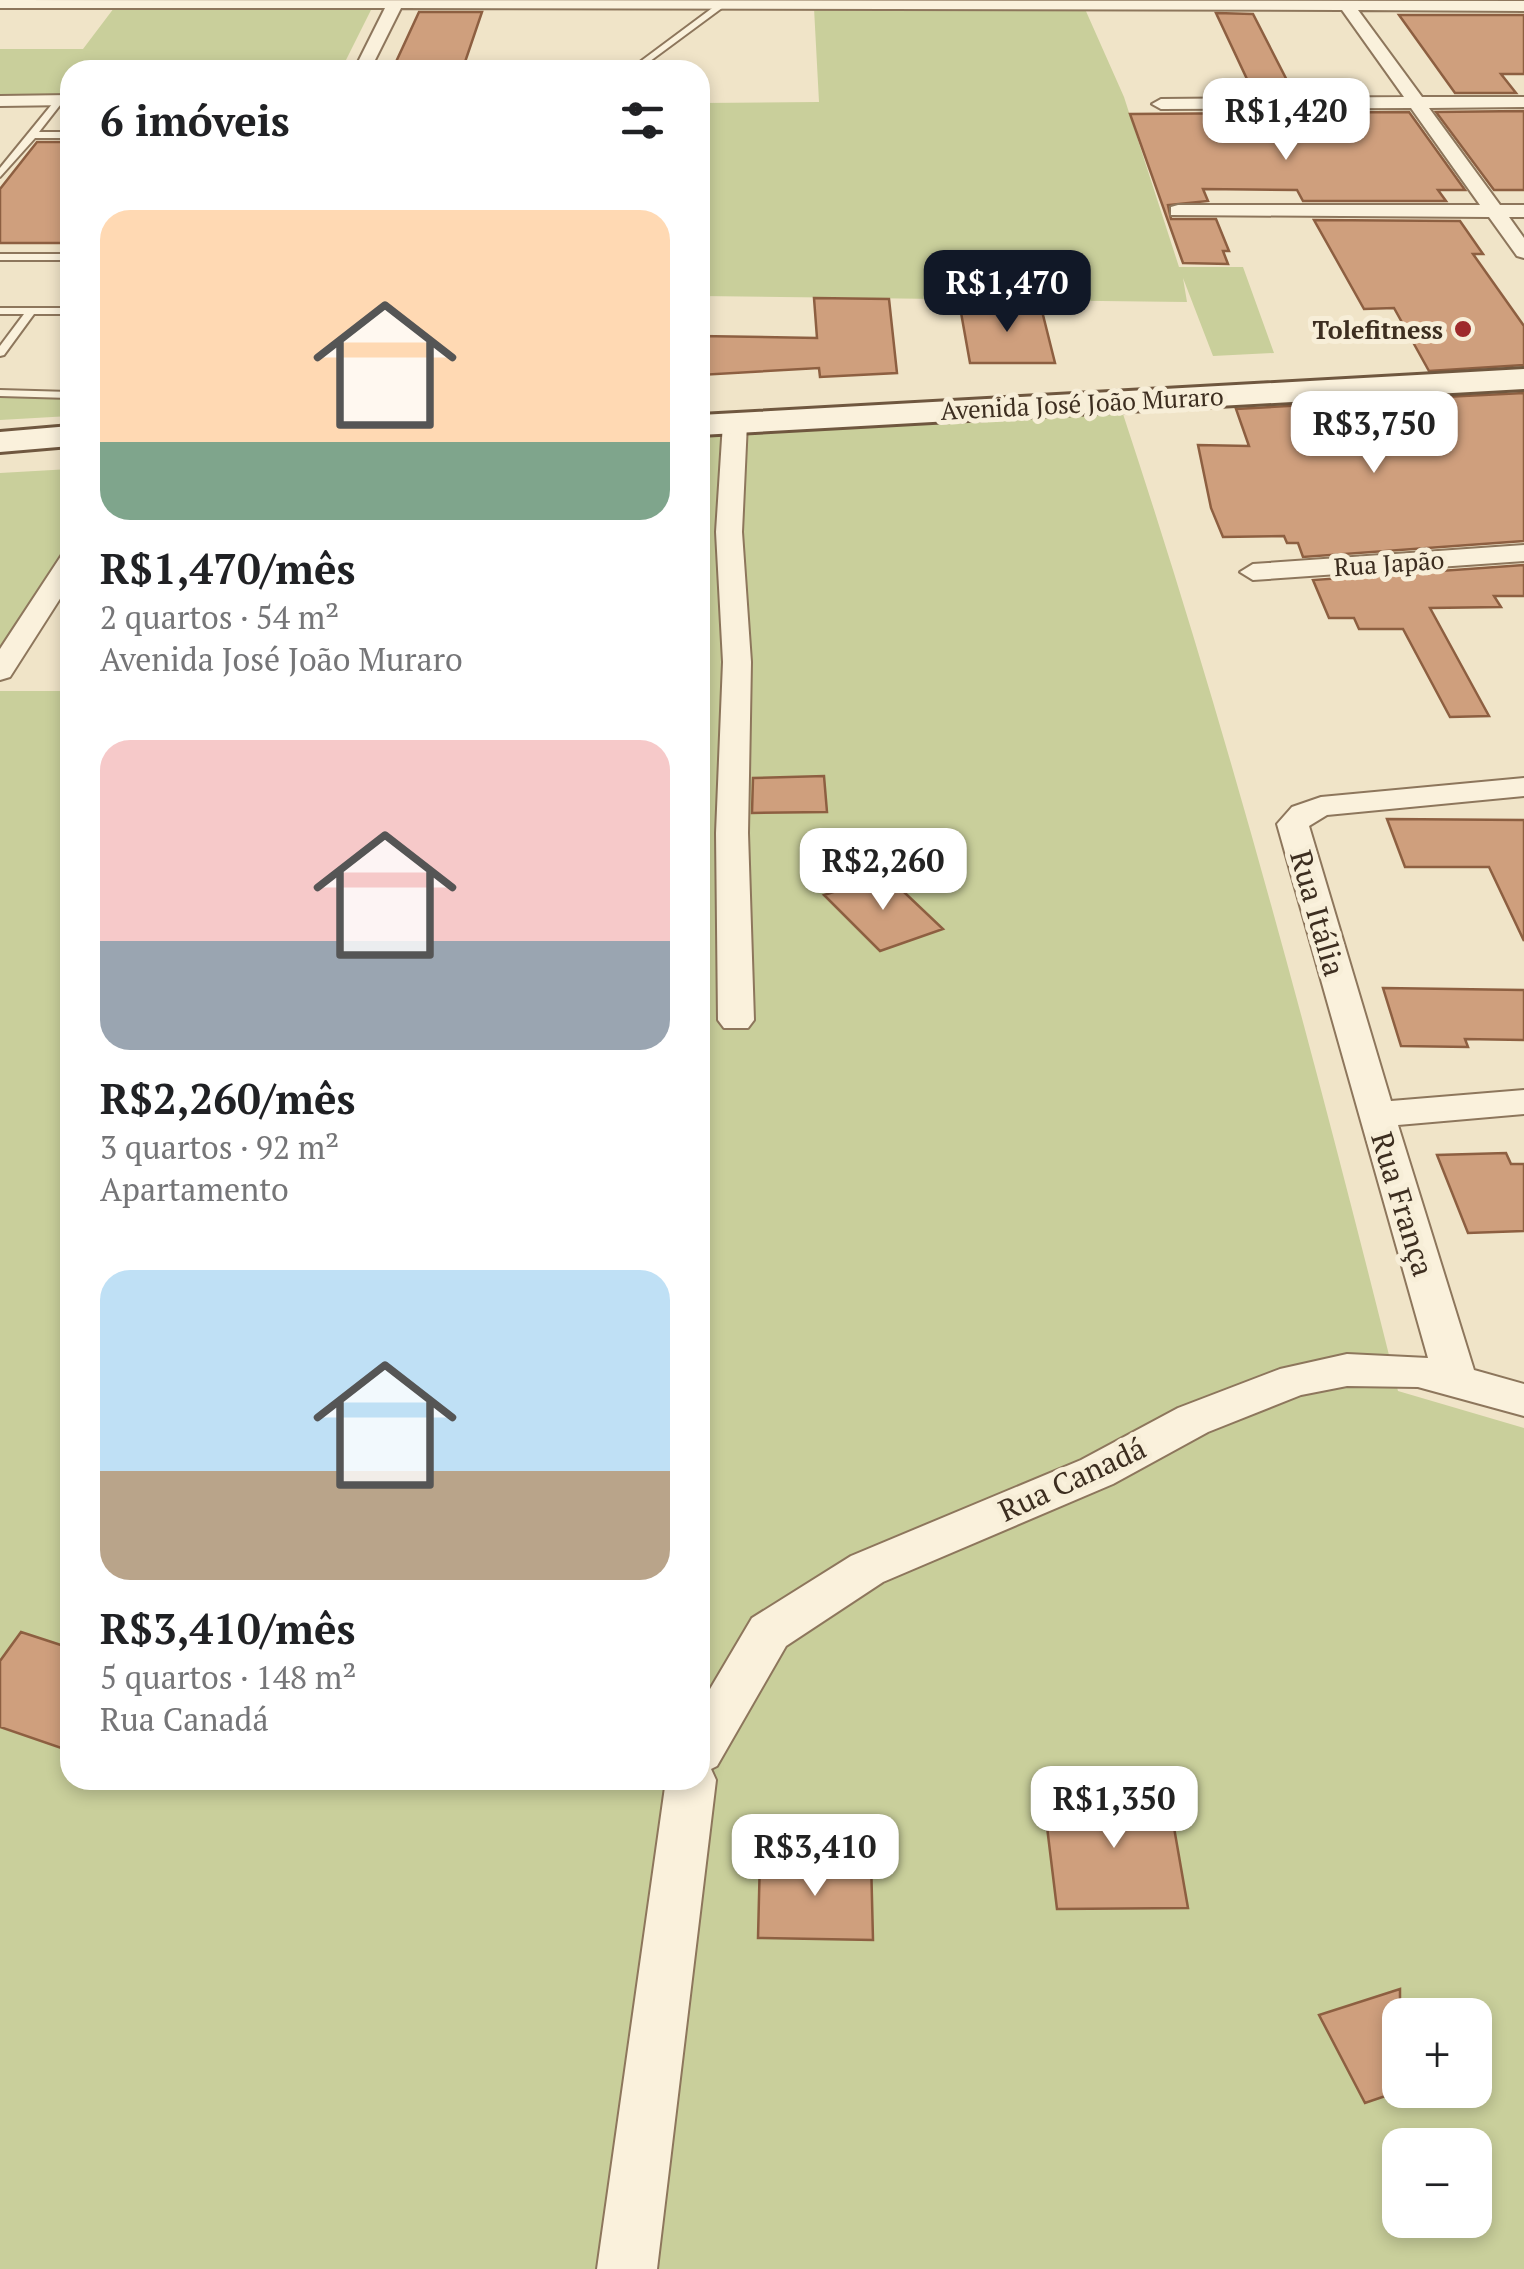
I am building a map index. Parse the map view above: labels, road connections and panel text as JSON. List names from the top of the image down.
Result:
{
  "streets": {
    "main road": ["Avenida José João Muraro"],
    "street": [
      "Rua Japão",
      "Rua Itália",
      "Rua França",
      "Rua Canadá"
    ]
  },
  "crossings": [
    ["Rua Itália", "Rua França"],
    ["Rua França", "Rua Canadá"]
  ],
  "places": ["Tolefitness"],
  "page": {
    "heading": "6 imóveis",
    "price": [
      "R$1,420",
      "R$1,470",
      "R$3,750",
      "R$2,260",
      "R$1,350",
      "R$3,410"
    ],
    "list": [
      {
        "name": "R$1,470/mês",
        "note": "2 quartos · 54 m² · Avenida José João Muraro"
      },
      {
        "name": "R$2,260/mês",
        "note": "3 quartos · 92 m² · Apartamento"
      },
      {
        "name": "R$3,410/mês",
        "note": "5 quartos · 148 m² · Rua Canadá"
      }
    ],
    "map_buttons": ["+", "−"]
  }
}
